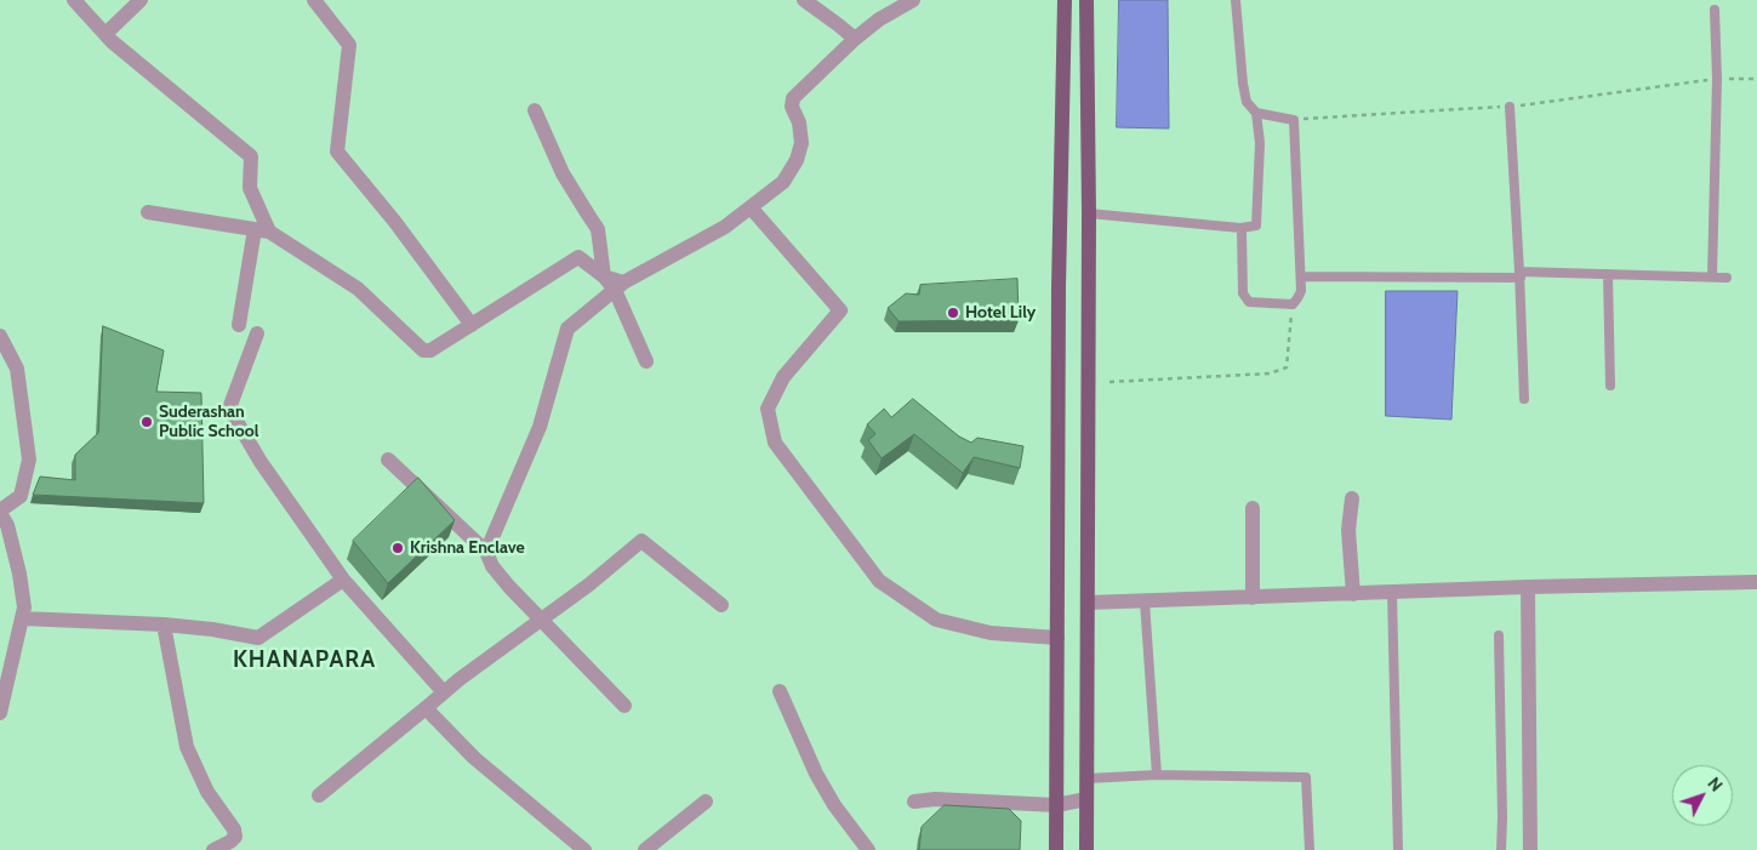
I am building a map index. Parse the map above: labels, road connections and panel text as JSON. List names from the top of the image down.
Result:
{
  "districts": ["KHANAPARA"],
  "places": ["Hotel Lily", "Suderashan Public School", "Krishna Enclave"],
  "north": "top right"
}
